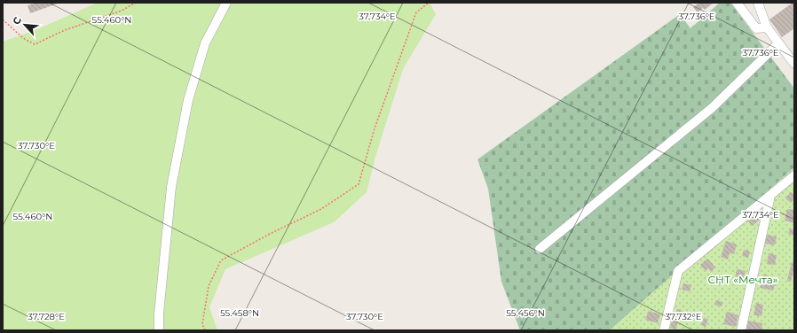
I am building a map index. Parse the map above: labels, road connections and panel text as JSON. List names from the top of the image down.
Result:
{
  "parks": ["СНТ «Мечта»"],
  "north": "top left",
  "coordinates": [
    "37.734°E",
    "37.736°E",
    "55.460°N",
    "37.730°E",
    "55.458°N",
    "55.456°N",
    "37.728°E",
    "37.732°E"
  ]
}
